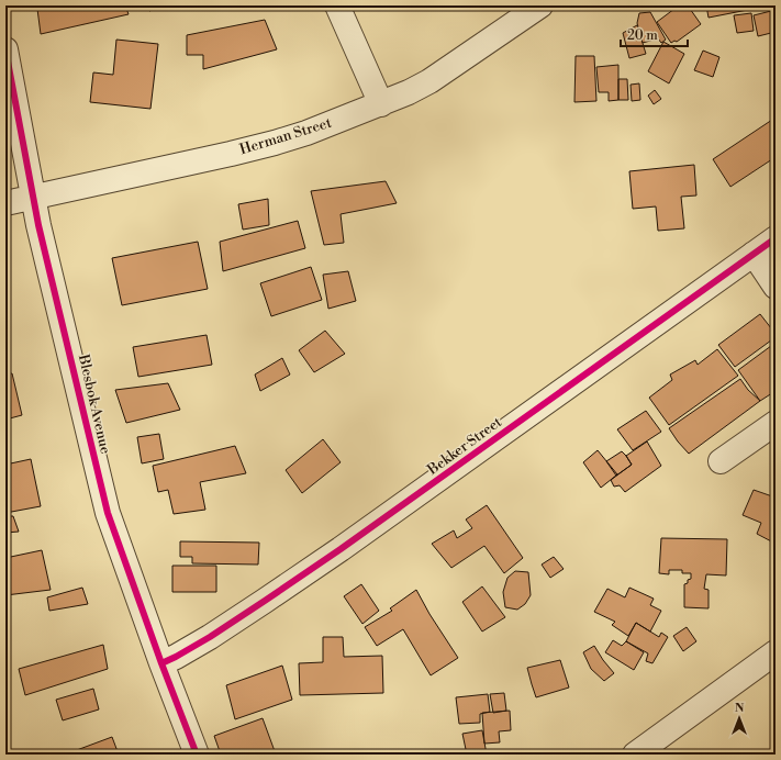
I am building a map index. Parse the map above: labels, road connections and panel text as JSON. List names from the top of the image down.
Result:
{
  "streets": {
    "street": ["Herman Street", "Blesbok Avenue", "Bekker Street"]
  },
  "crossings": [
    ["Herman Street", "Blesbok Avenue"],
    ["Blesbok Avenue", "Bekker Street"]
  ],
  "scale_bar": "20 m",
  "north": "top"
}
